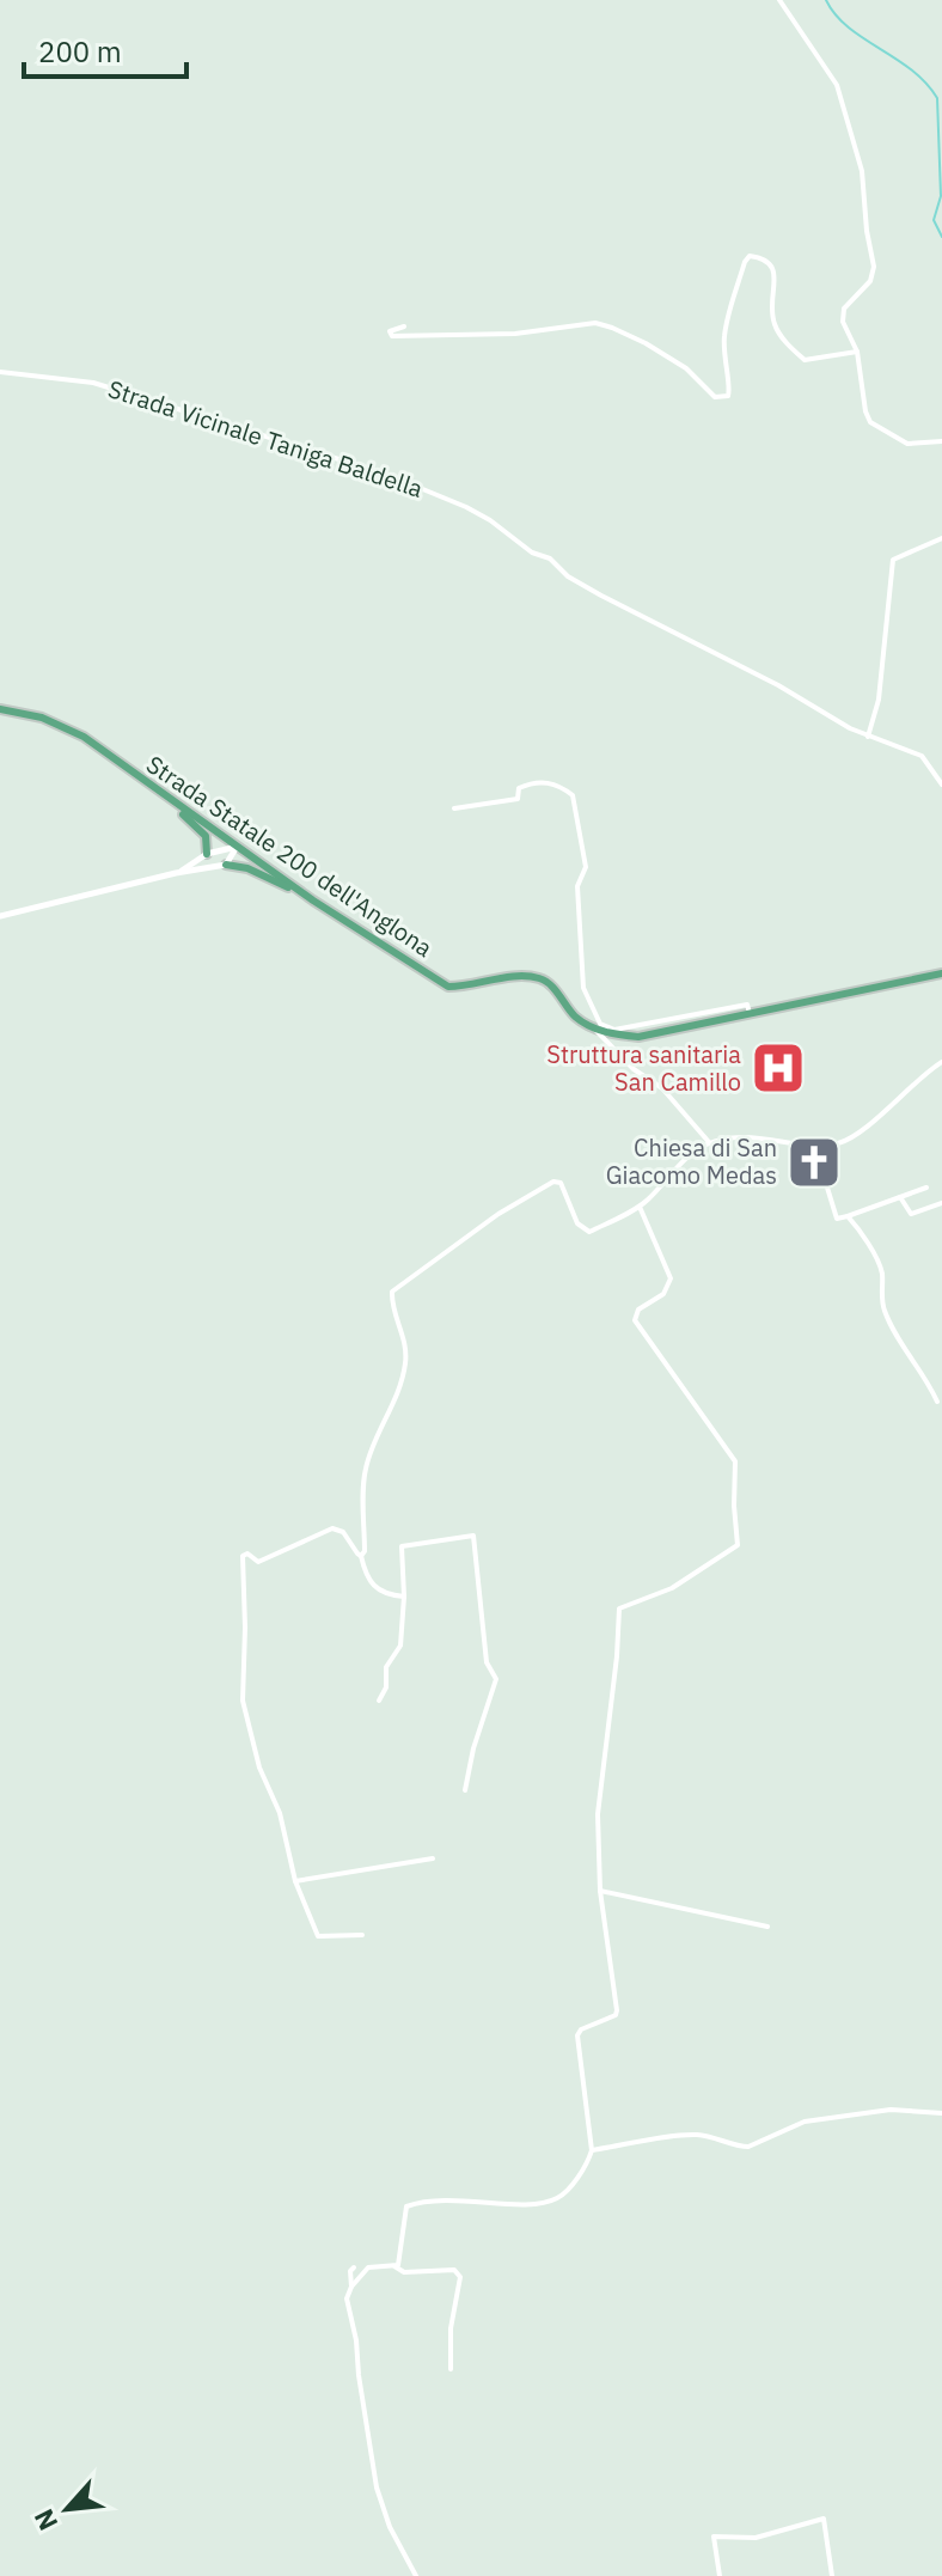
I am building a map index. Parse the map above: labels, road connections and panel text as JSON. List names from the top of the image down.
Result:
{
  "streets": {
    "main road": ["Strada Statale 200 dell'Anglona"],
    "street": ["Strada Vicinale Taniga Baldella"]
  },
  "places": {
    "hospital": ["Struttura sanitaria San Camillo"],
    "church": ["Chiesa di San Giacomo Medas"]
  },
  "scale_bar": "200 m",
  "north": "bottom left"
}
